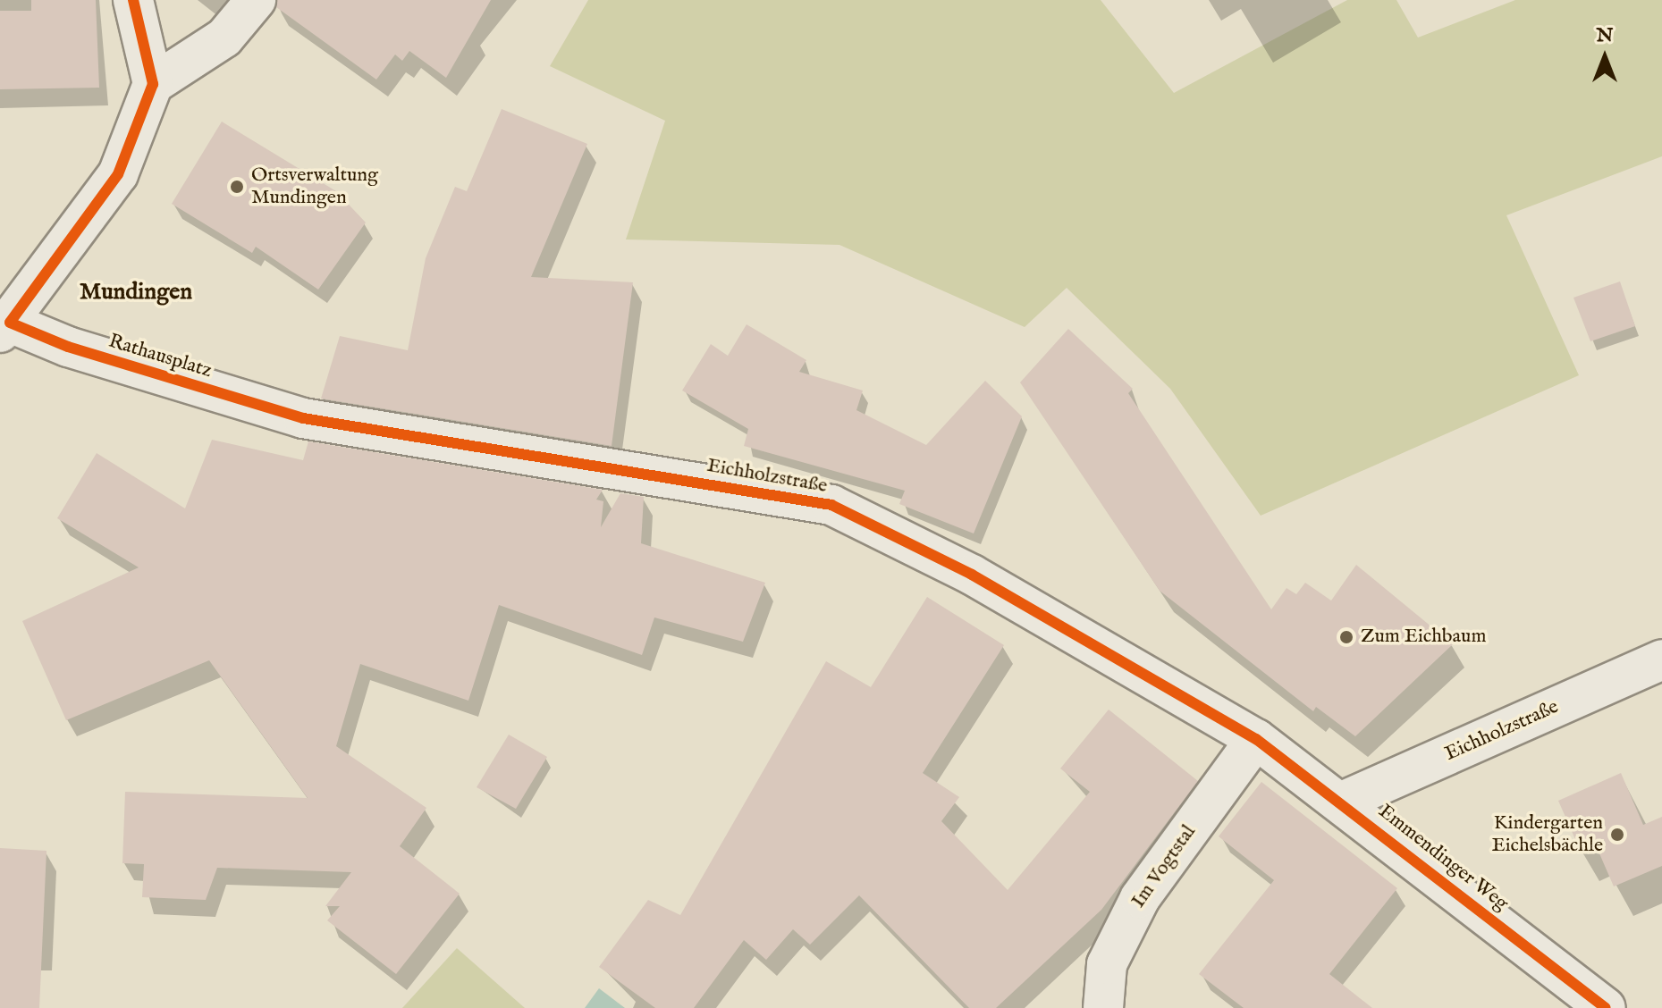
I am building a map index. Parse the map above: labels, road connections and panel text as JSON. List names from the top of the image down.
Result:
{
  "streets": {
    "street": [
      "Rathausplatz",
      "Eichholzstraße",
      "Emmendinger Weg",
      "Im Vogtstal"
    ]
  },
  "crossings": [
    ["Rathausplatz", "Eichholzstraße"],
    ["Eichholzstraße", "Emmendinger Weg"],
    ["Eichholzstraße", "Im Vogtstal"],
    ["Emmendinger Weg", "Im Vogtstal"]
  ],
  "districts": ["Mundingen"],
  "places": ["Ortsverwaltung Mundingen", "Zum Eichbaum", "Kindergarten Eichelsbächle"],
  "north": "top"
}
